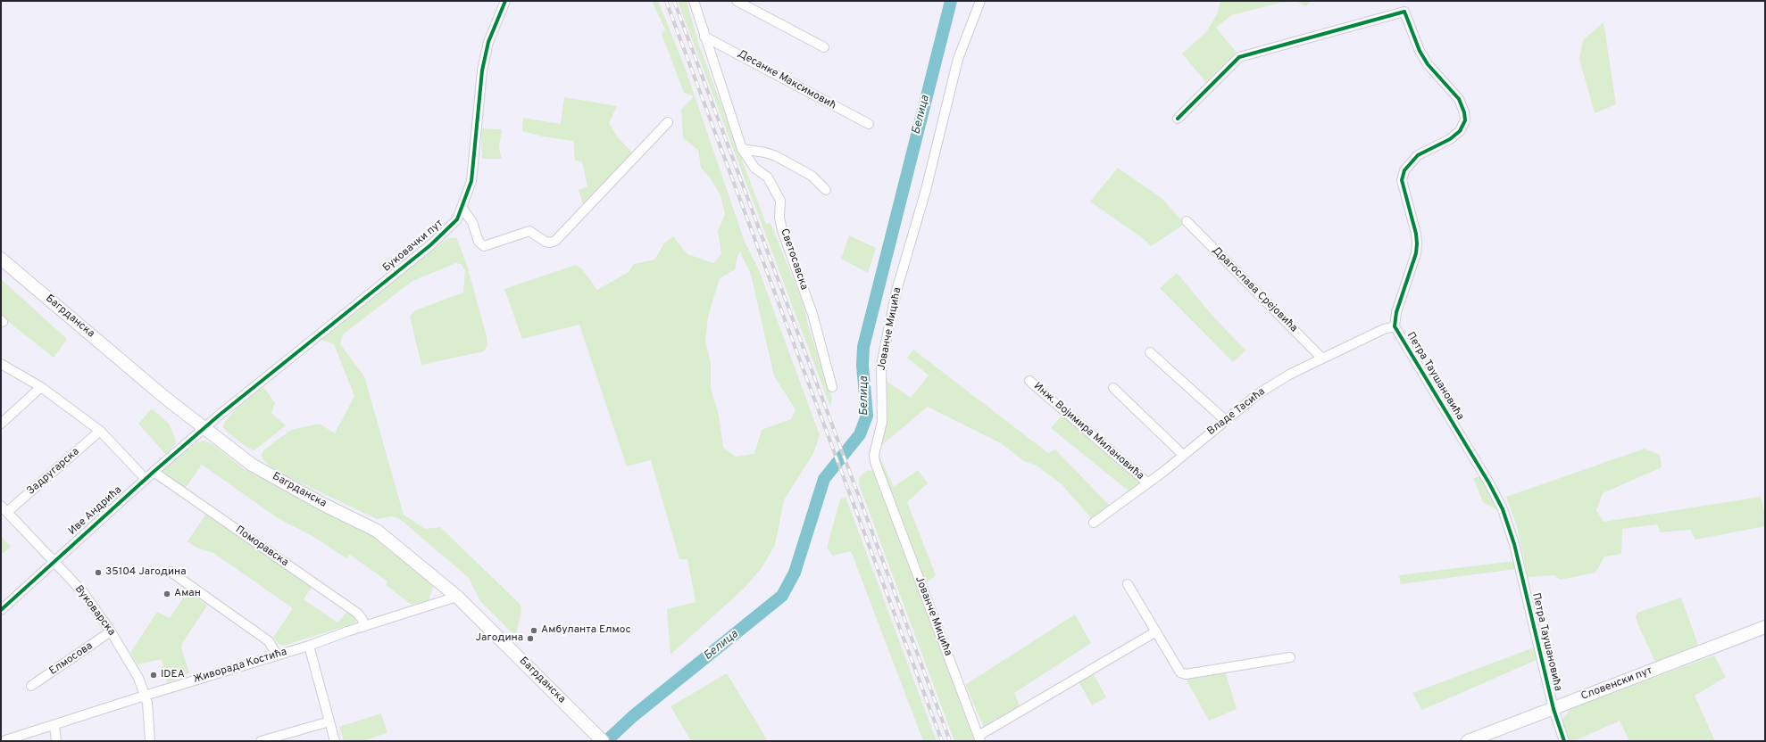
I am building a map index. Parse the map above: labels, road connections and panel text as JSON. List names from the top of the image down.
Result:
{
  "streets": {
    "main road": ["Багрданска", "Словенски пут"],
    "street": [
      "Десанке Максимовић",
      "Буковачки пут",
      "Светосавска",
      "Драгослава Срејовића",
      "Јованче Мицића",
      "Петра Таушановића",
      "Владе Тасића",
      "Инж. Војимира Милановића",
      "Задругарска",
      "Иве Андрића",
      "Поморавска",
      "Вуковарска",
      "Елмосова",
      "Живорада Костића"
    ]
  },
  "crossings": [
    ["Десанке Максимовић", "Светосавска"],
    ["Буковачки пут", "Багрданска"],
    ["Буковачки пут", "Иве Андрића"],
    ["Драгослава Срејовића", "Владе Тасића"],
    ["Багрданска", "Иве Андрића"],
    ["Багрданска", "Живорада Костића"],
    ["Петра Таушановића", "Владе Тасића"],
    ["Петра Таушановића", "Словенски пут"],
    ["Владе Тасића", "Инж. Војимира Милановића"],
    ["Задругарска", "Вуковарска"],
    ["Иве Андрића", "Поморавска"],
    ["Иве Андрића", "Вуковарска"],
    ["Поморавска", "Живорада Костића"],
    ["Вуковарска", "Елмосова"],
    ["Вуковарска", "Живорада Костића"]
  ],
  "water": ["Белица"],
  "places": [
    "35104 Јагодина",
    "Аман",
    "Амбуланта Елмос",
    "Јагодина",
    "IDEA"
  ]
}
